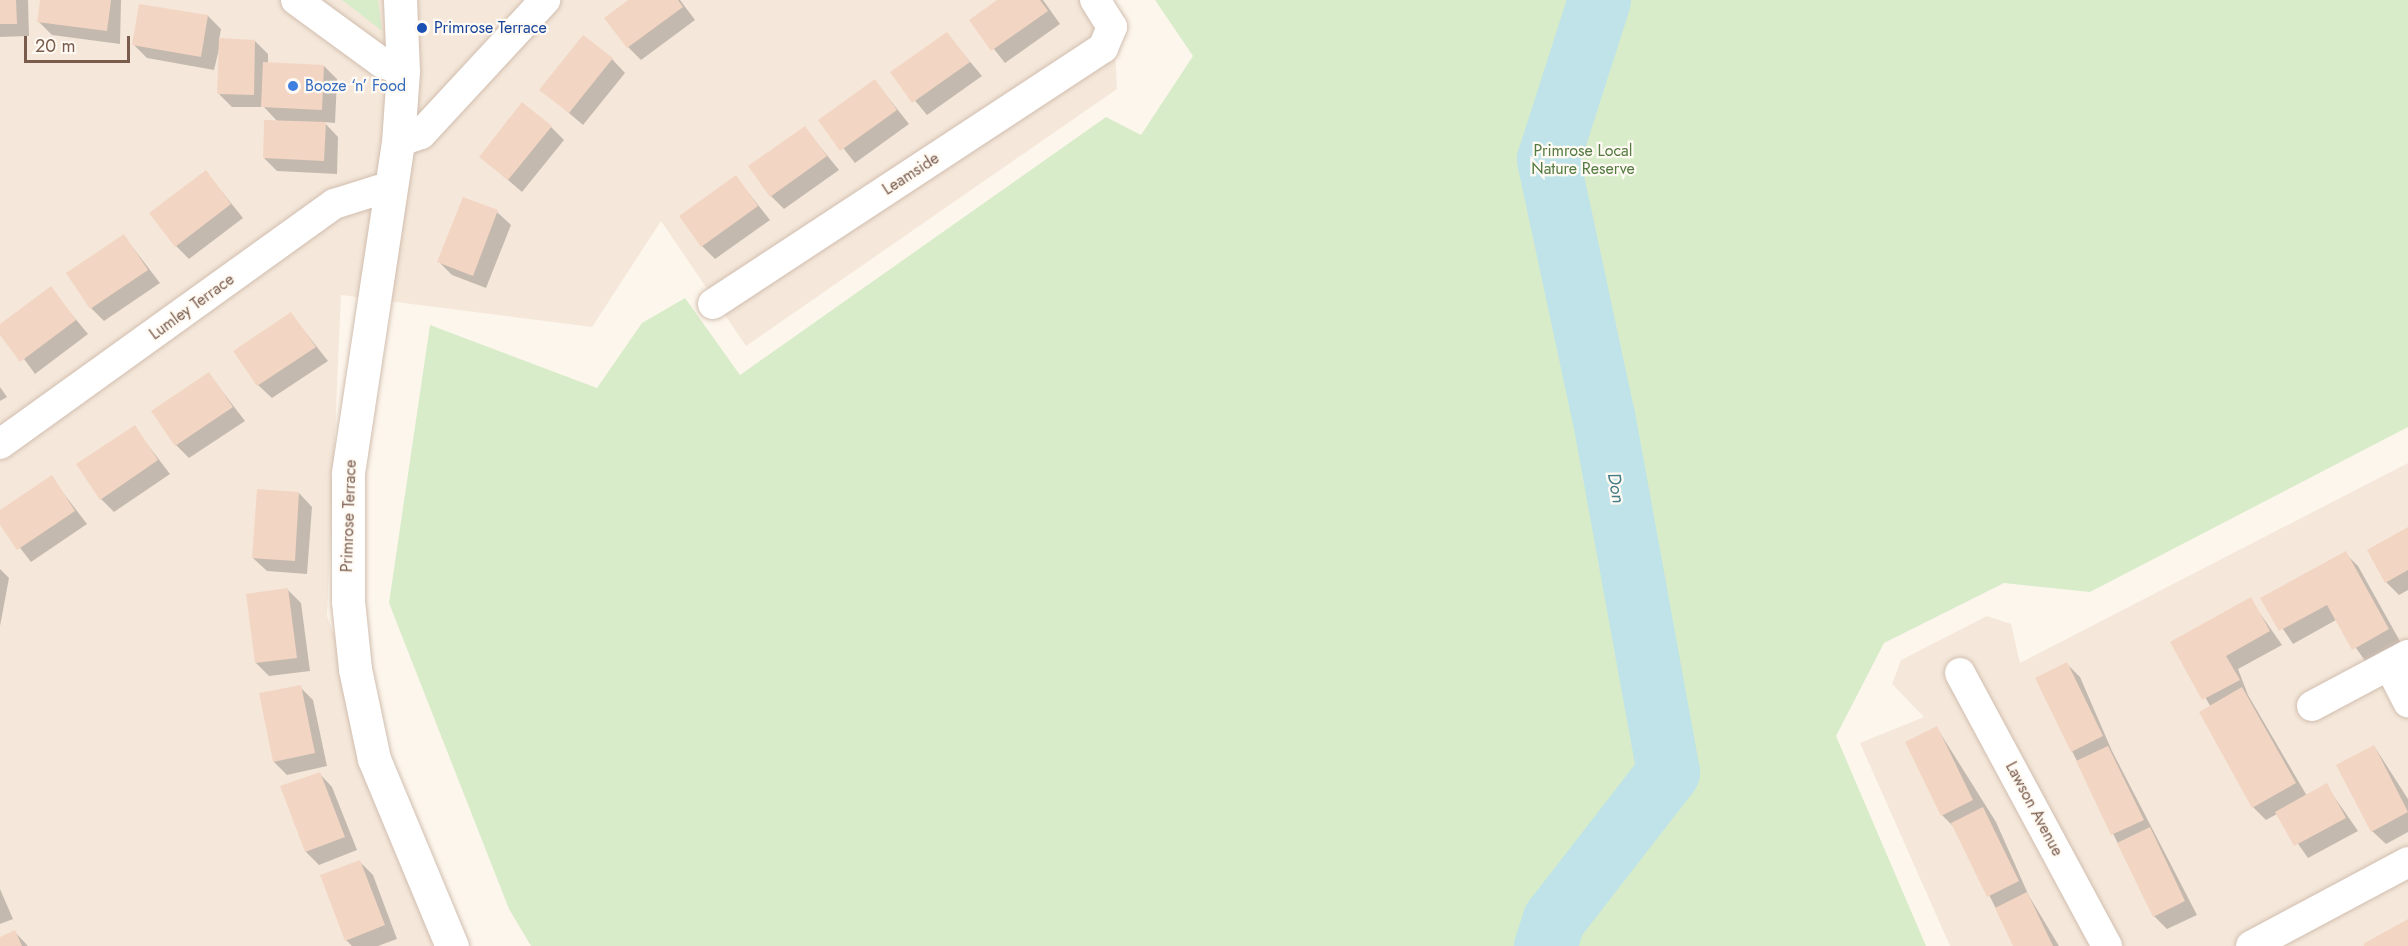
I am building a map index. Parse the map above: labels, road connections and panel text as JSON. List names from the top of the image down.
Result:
{
  "streets": {
    "street": [
      "Leamside",
      "Lumley Terrace",
      "Primrose Terrace",
      "Lawson Avenue"
    ]
  },
  "crossings": [
    ["Lumley Terrace", "Primrose Terrace"]
  ],
  "water": ["Don"],
  "parks": ["Primrose Local Nature Reserve"],
  "places": ["Primrose Terrace", "Booze ‘n’ Food"],
  "scale_bar": "20 m"
}
